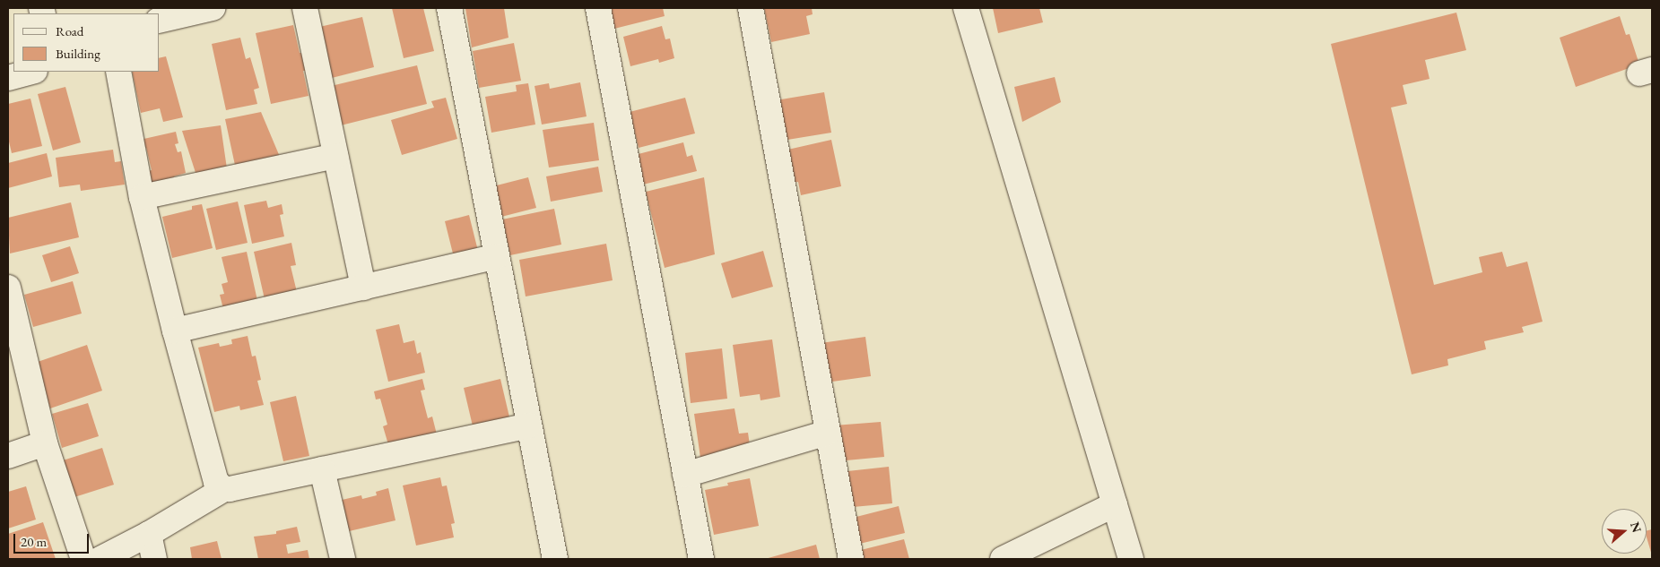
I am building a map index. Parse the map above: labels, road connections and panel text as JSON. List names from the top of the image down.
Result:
{
  "legend": ["Road", "Building"],
  "scale_bar": "20 m",
  "north": "right"
}
